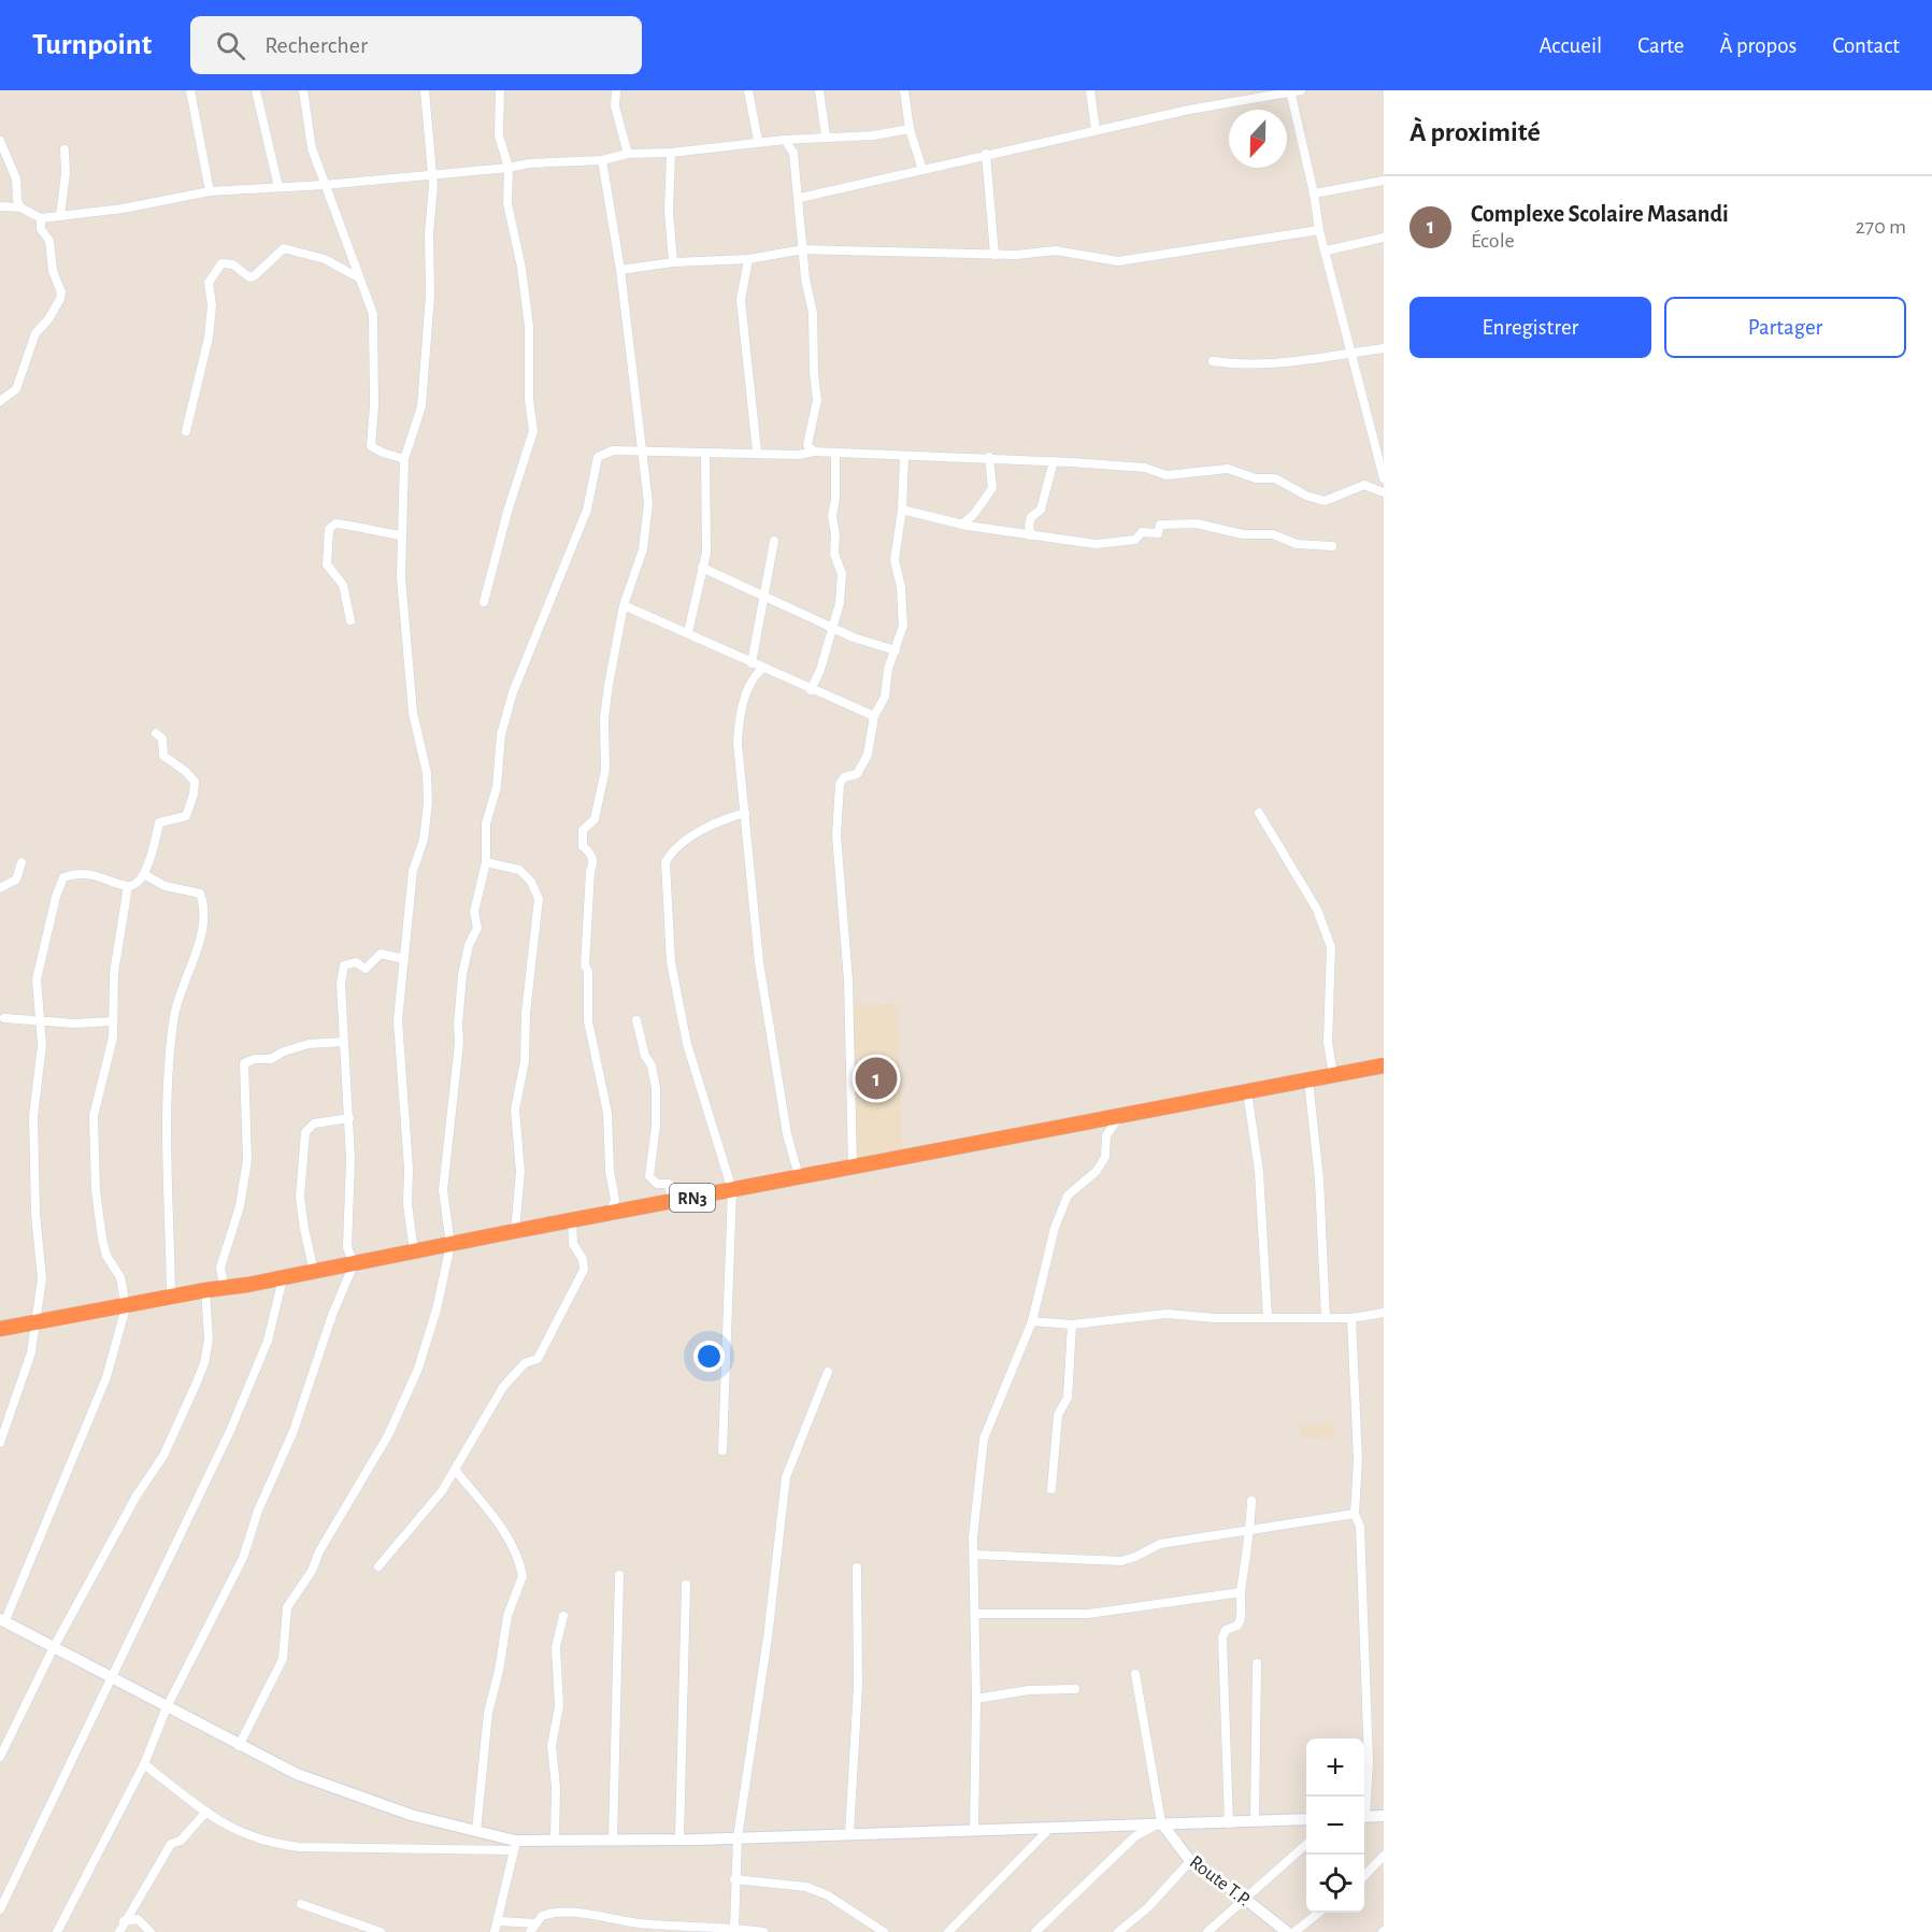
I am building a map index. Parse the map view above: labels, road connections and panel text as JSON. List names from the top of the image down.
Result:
{
  "streets": {
    "highway": ["RN3"],
    "street": ["Route T.P."]
  },
  "north": "bottom",
  "page": {
    "header": "Turnpoint",
    "search": "Rechercher",
    "nav": [
      "Accueil",
      "Carte",
      "À propos",
      "Contact"
    ],
    "heading": "À proximité",
    "list": [
      {
        "mark": "1",
        "name": "Complexe Scolaire Masandi",
        "note": "École",
        "value": "270 m"
      }
    ],
    "buttons": ["Enregistrer", "Partager"],
    "pins": "1",
    "map_buttons": ["+", "−"]
  }
}
